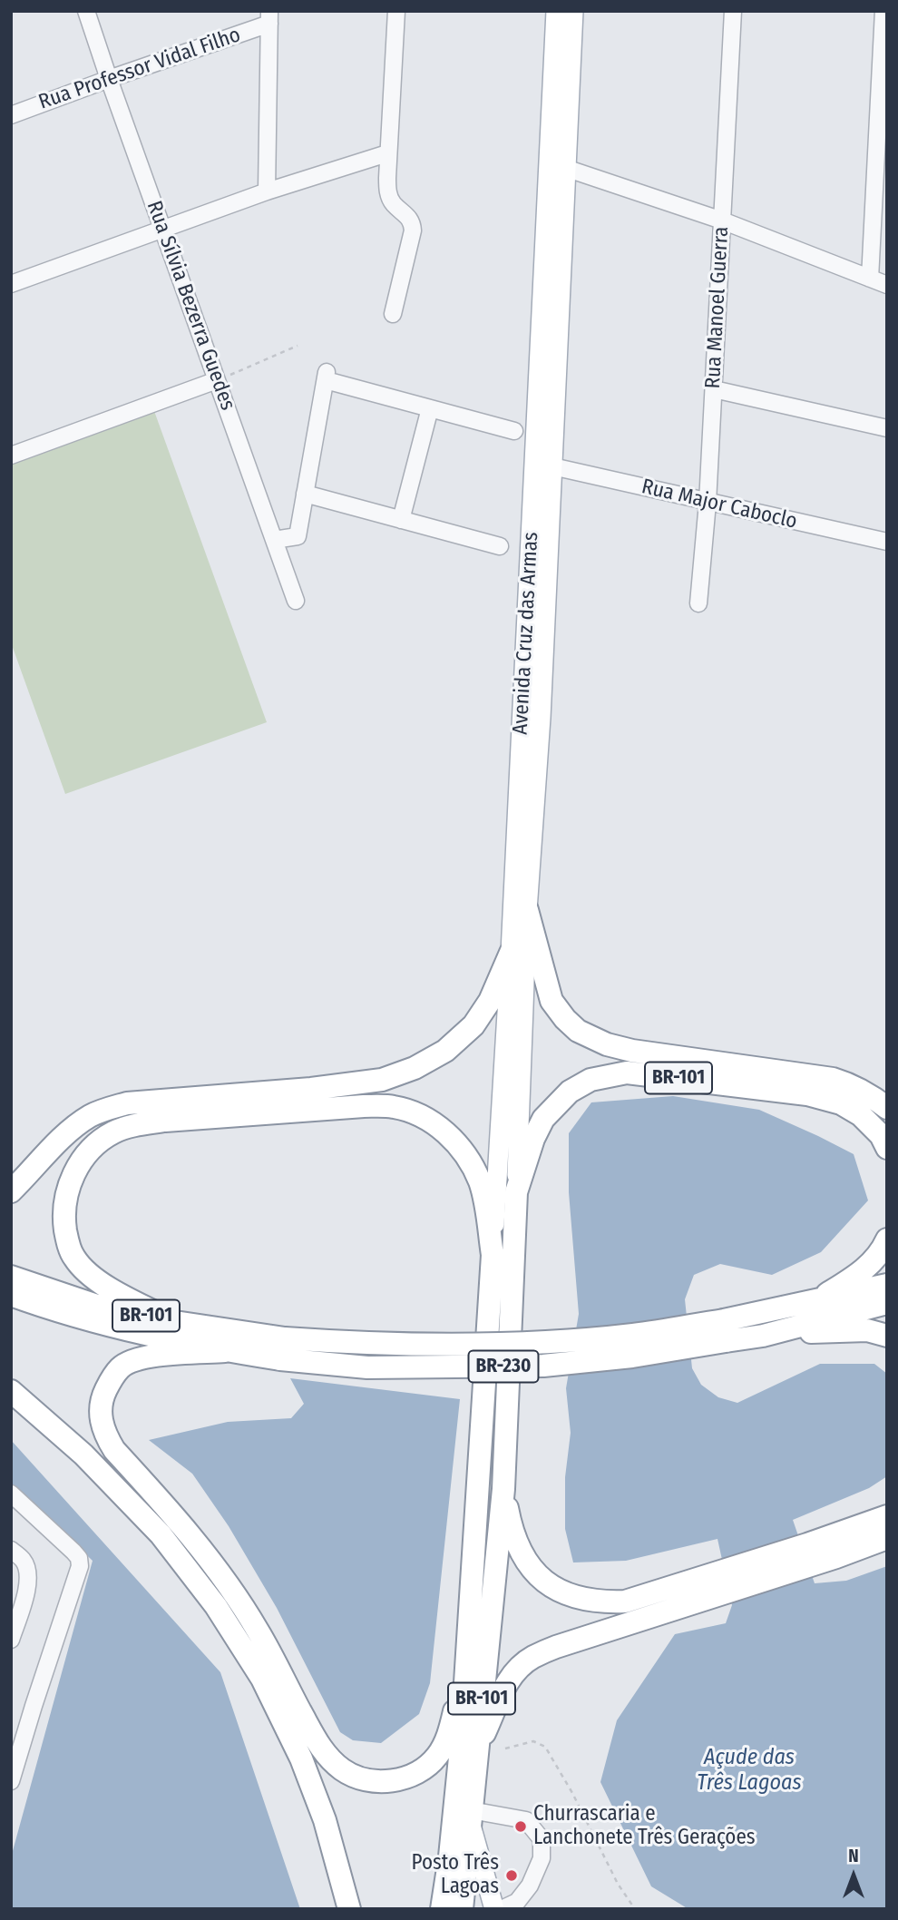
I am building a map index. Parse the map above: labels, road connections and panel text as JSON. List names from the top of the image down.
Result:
{
  "streets": {
    "highway": ["BR-101"],
    "main road": ["Avenida Cruz das Armas"],
    "street": [
      "Rua Professor Vidal Filho",
      "Rua Sílvia Bezerra Guedes",
      "Rua Manoel Guerra",
      "Rua Major Caboclo"
    ]
  },
  "crossings": [
    ["Rua Professor Vidal Filho", "Rua Sílvia Bezerra Guedes"],
    ["Rua Manoel Guerra", "Rua Major Caboclo"],
    ["Rua Major Caboclo", "Avenida Cruz das Armas"],
    ["Avenida Cruz das Armas", "BR-101"]
  ],
  "water": ["Açude das Três Lagoas"],
  "places": ["Churrascaria e Lanchonete Três Gerações", "Posto Três Lagoas"],
  "north": "top"
}
